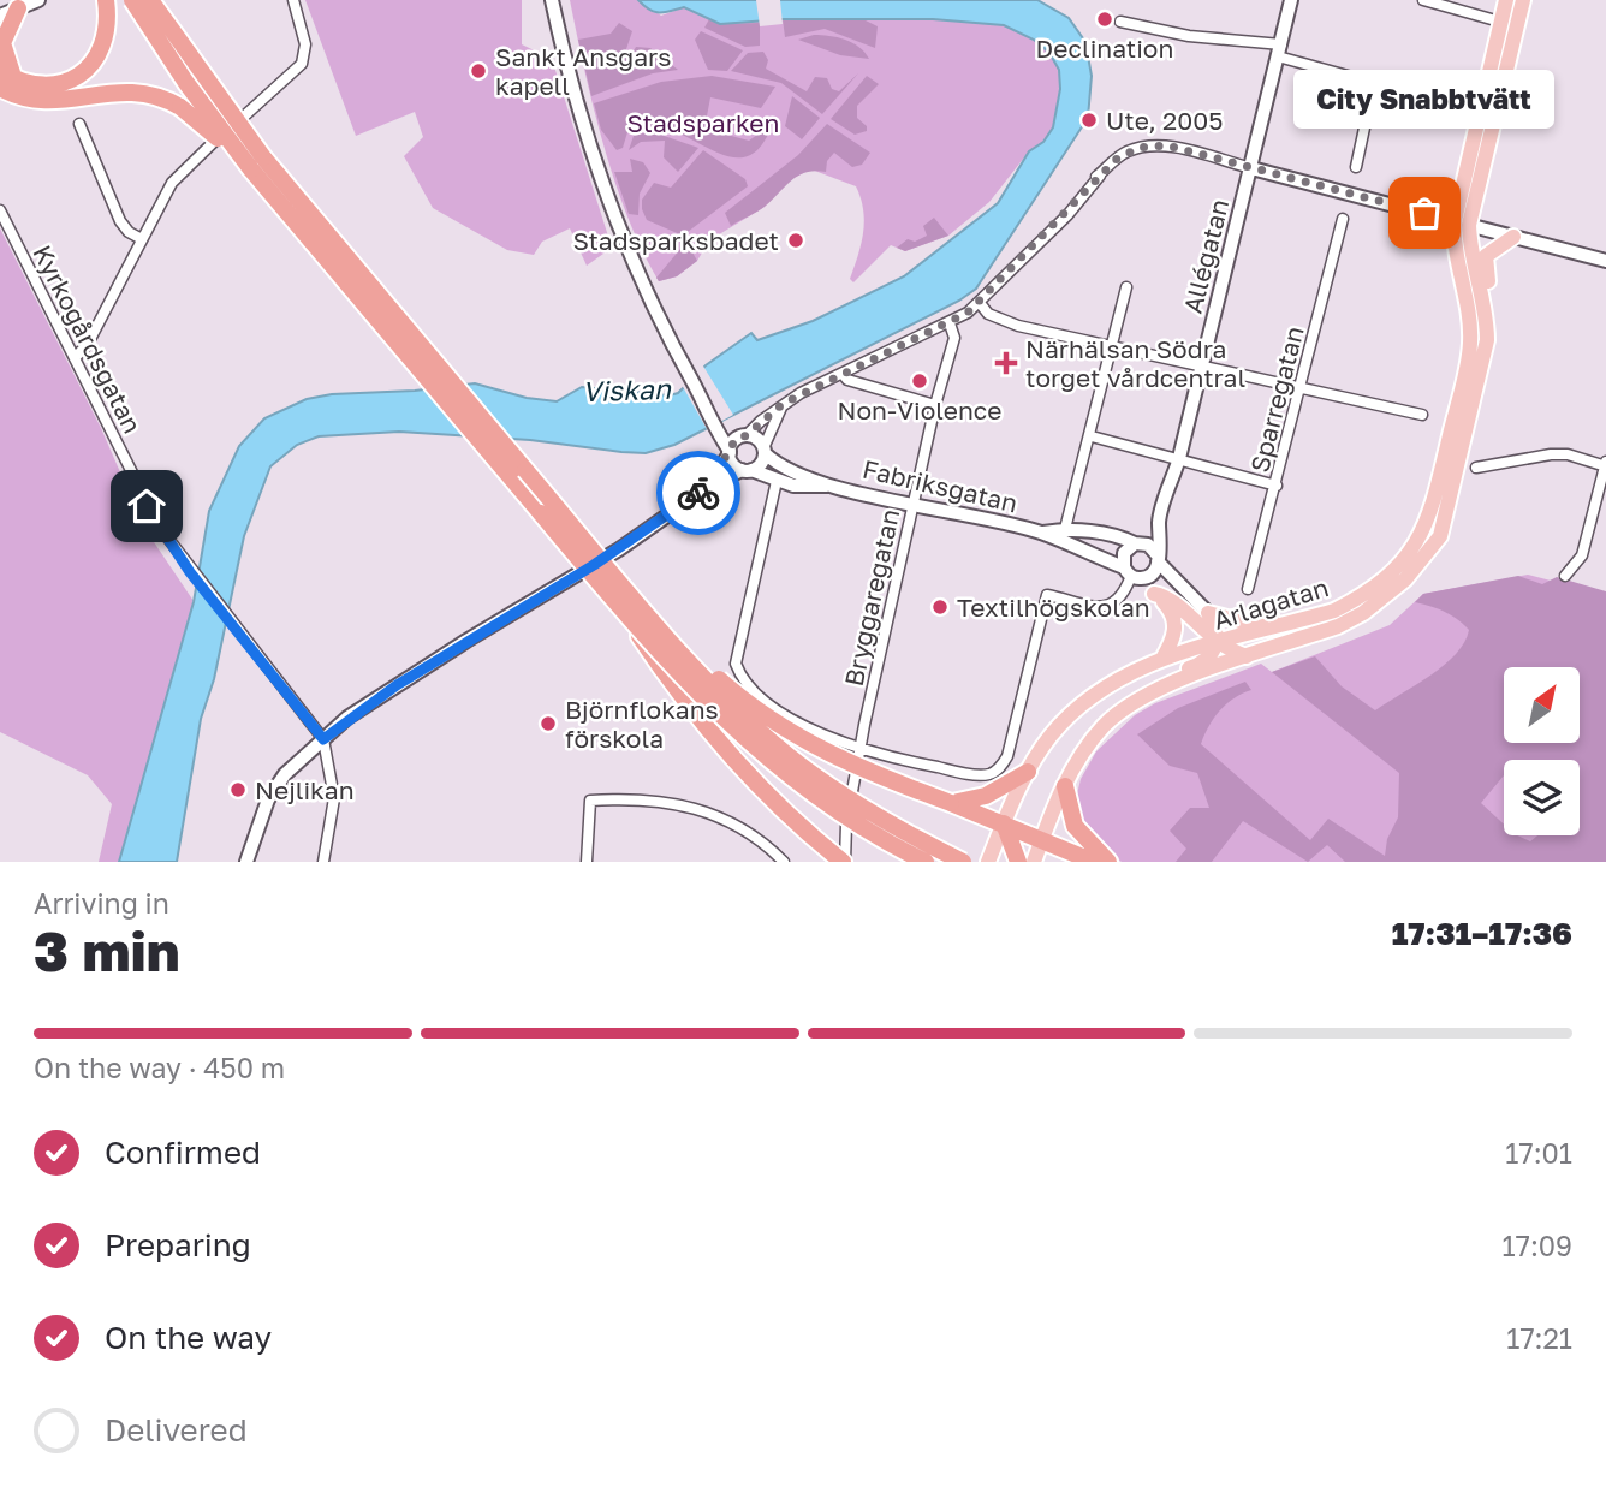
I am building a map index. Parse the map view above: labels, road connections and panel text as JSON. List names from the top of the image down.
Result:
{
  "streets": {
    "main road": ["Arlagatan"],
    "street": [
      "Allégatan",
      "Kyrkogårdsgatan",
      "Sparregatan",
      "Fabriksgatan",
      "Bryggaregatan"
    ]
  },
  "crossings": [
    ["Allégatan", "Fabriksgatan"],
    ["Fabriksgatan", "Bryggaregatan"]
  ],
  "water": ["Viskan"],
  "parks": ["Stadsparken"],
  "places": {
    "other": [
      "Declination",
      "Sankt Ansgars kapell",
      "Ute, 2005",
      "City Snabbtvätt",
      "Stadsparksbadet",
      "Non-Violence",
      "Textilhögskolan",
      "Björnflokans förskola",
      "Nejlikan"
    ],
    "health": ["Närhälsan Södra torget vårdcentral"]
  },
  "north": "top right",
  "page": {
    "bubble": "City Snabbtvätt",
    "heading": ["3 min", "Arriving in", "17:31–17:36"],
    "bar": "On the way · 450 m",
    "list": [
      ["Confirmed", "17:01"],
      ["Preparing", "17:09"],
      ["On the way", "17:21"],
      "Delivered"
    ]
  }
}
